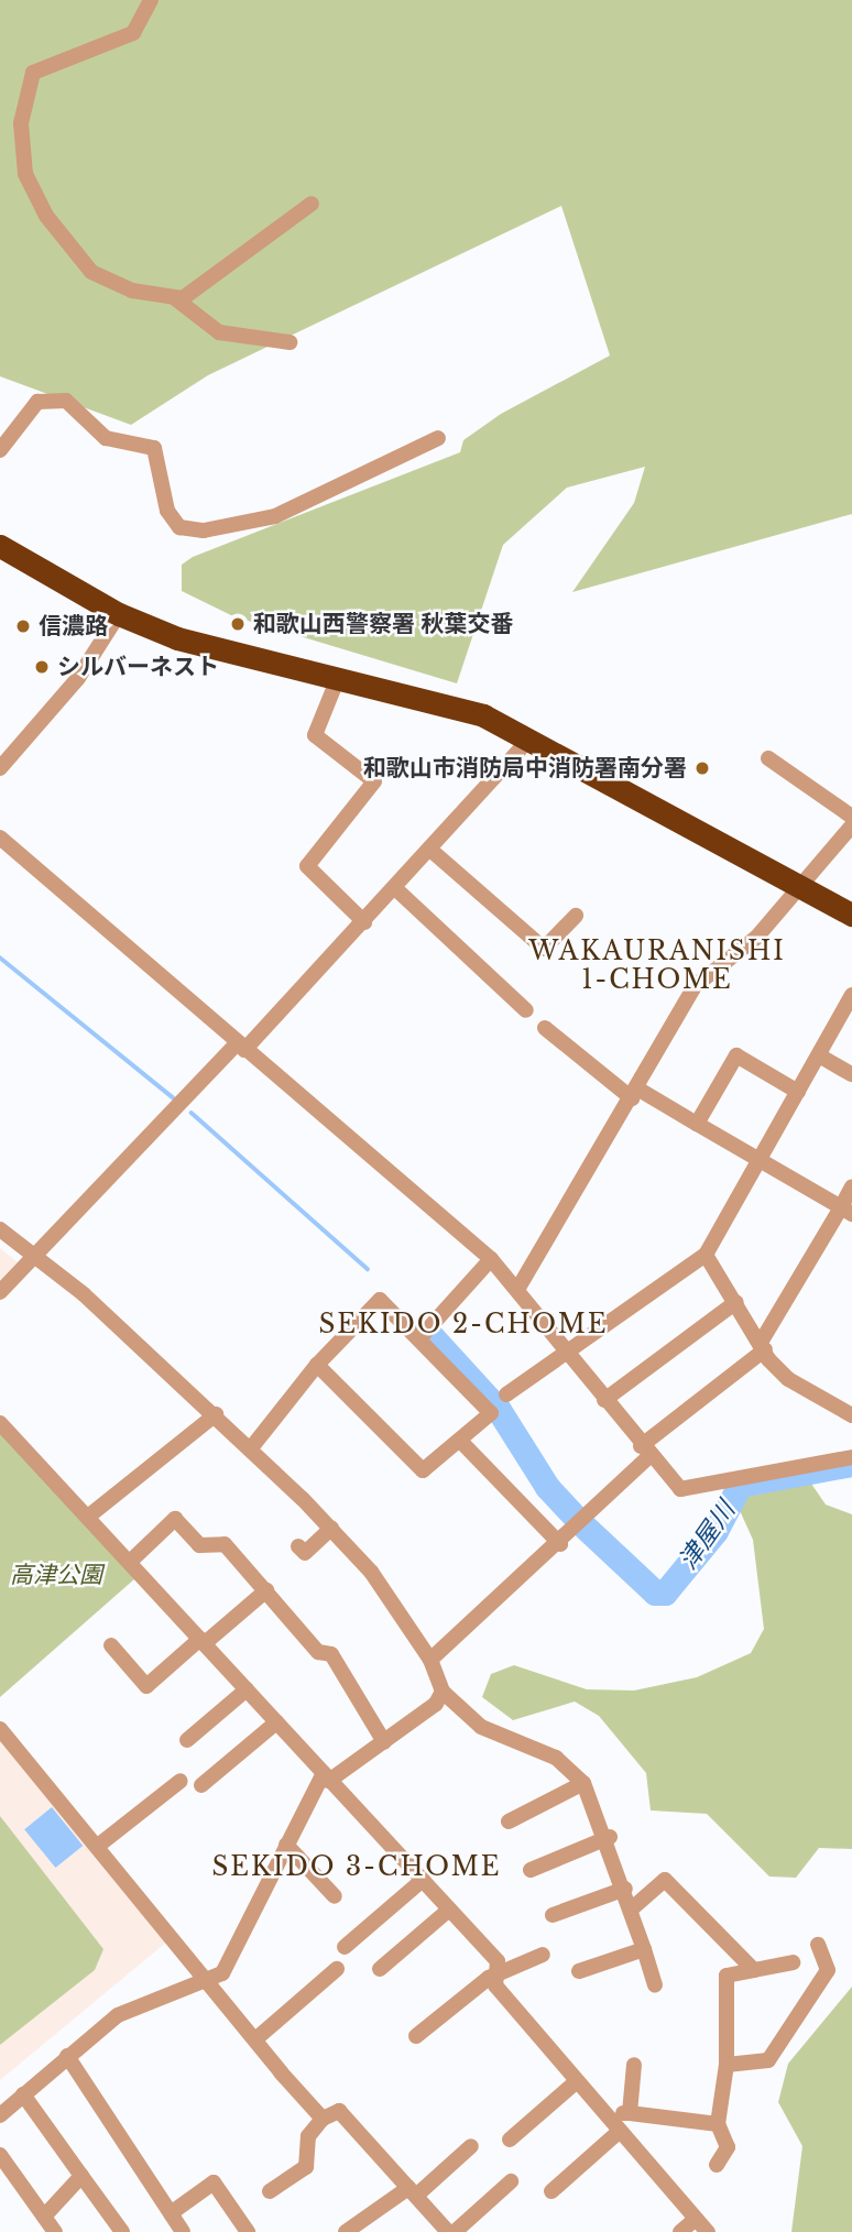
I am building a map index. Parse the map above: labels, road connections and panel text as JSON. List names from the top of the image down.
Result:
{
  "districts": ["WAKAURANISHI 1-CHOME", "SEKIDO 2-CHOME", "SEKIDO 3-CHOME"],
  "water": ["津屋川"],
  "parks": ["高津公園"],
  "places": [
    "和歌山西警察署 秋葉交番",
    "信濃路",
    "シルバーネスト",
    "和歌山市消防局中消防署南分署"
  ]
}
